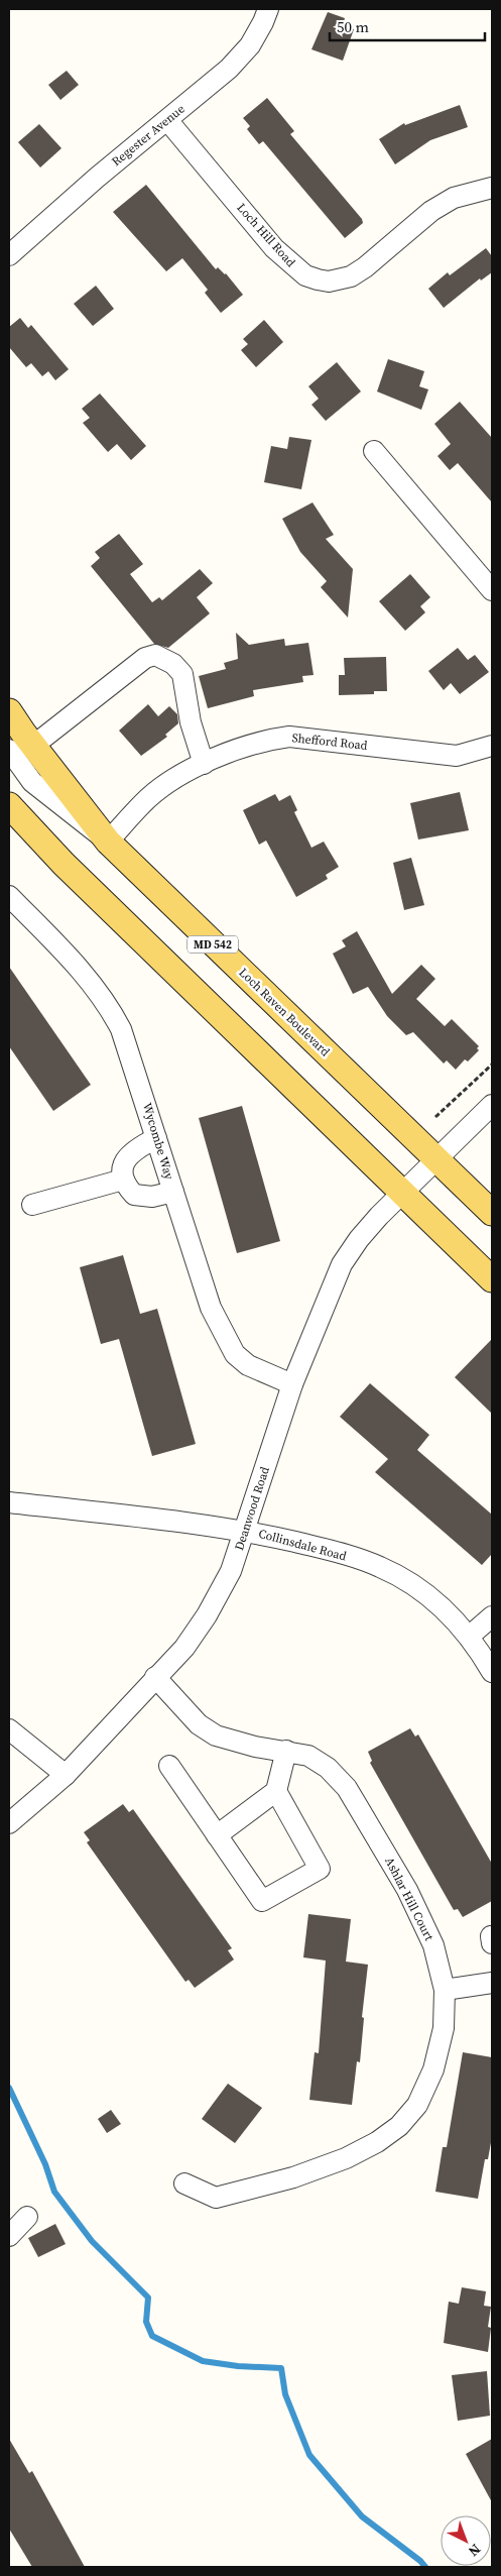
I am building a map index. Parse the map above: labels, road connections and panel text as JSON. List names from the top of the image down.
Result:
{
  "streets": {
    "main road": ["MD 542", "Loch Raven Boulevard"],
    "street": [
      "Regester Avenue",
      "Loch Hill Road",
      "Shefford Road",
      "Wycombe Way",
      "Deanwood Road",
      "Collinsdale Road",
      "Ashlar Hill Court"
    ]
  },
  "crossings": [
    ["Regester Avenue", "Loch Hill Road"],
    ["Shefford Road", "Loch Raven Boulevard"],
    ["Loch Raven Boulevard", "Deanwood Road"],
    ["Wycombe Way", "Deanwood Road"],
    ["Deanwood Road", "Collinsdale Road"],
    ["Deanwood Road", "Ashlar Hill Court"]
  ],
  "scale_bar": "50 m",
  "north": "bottom right"
}
